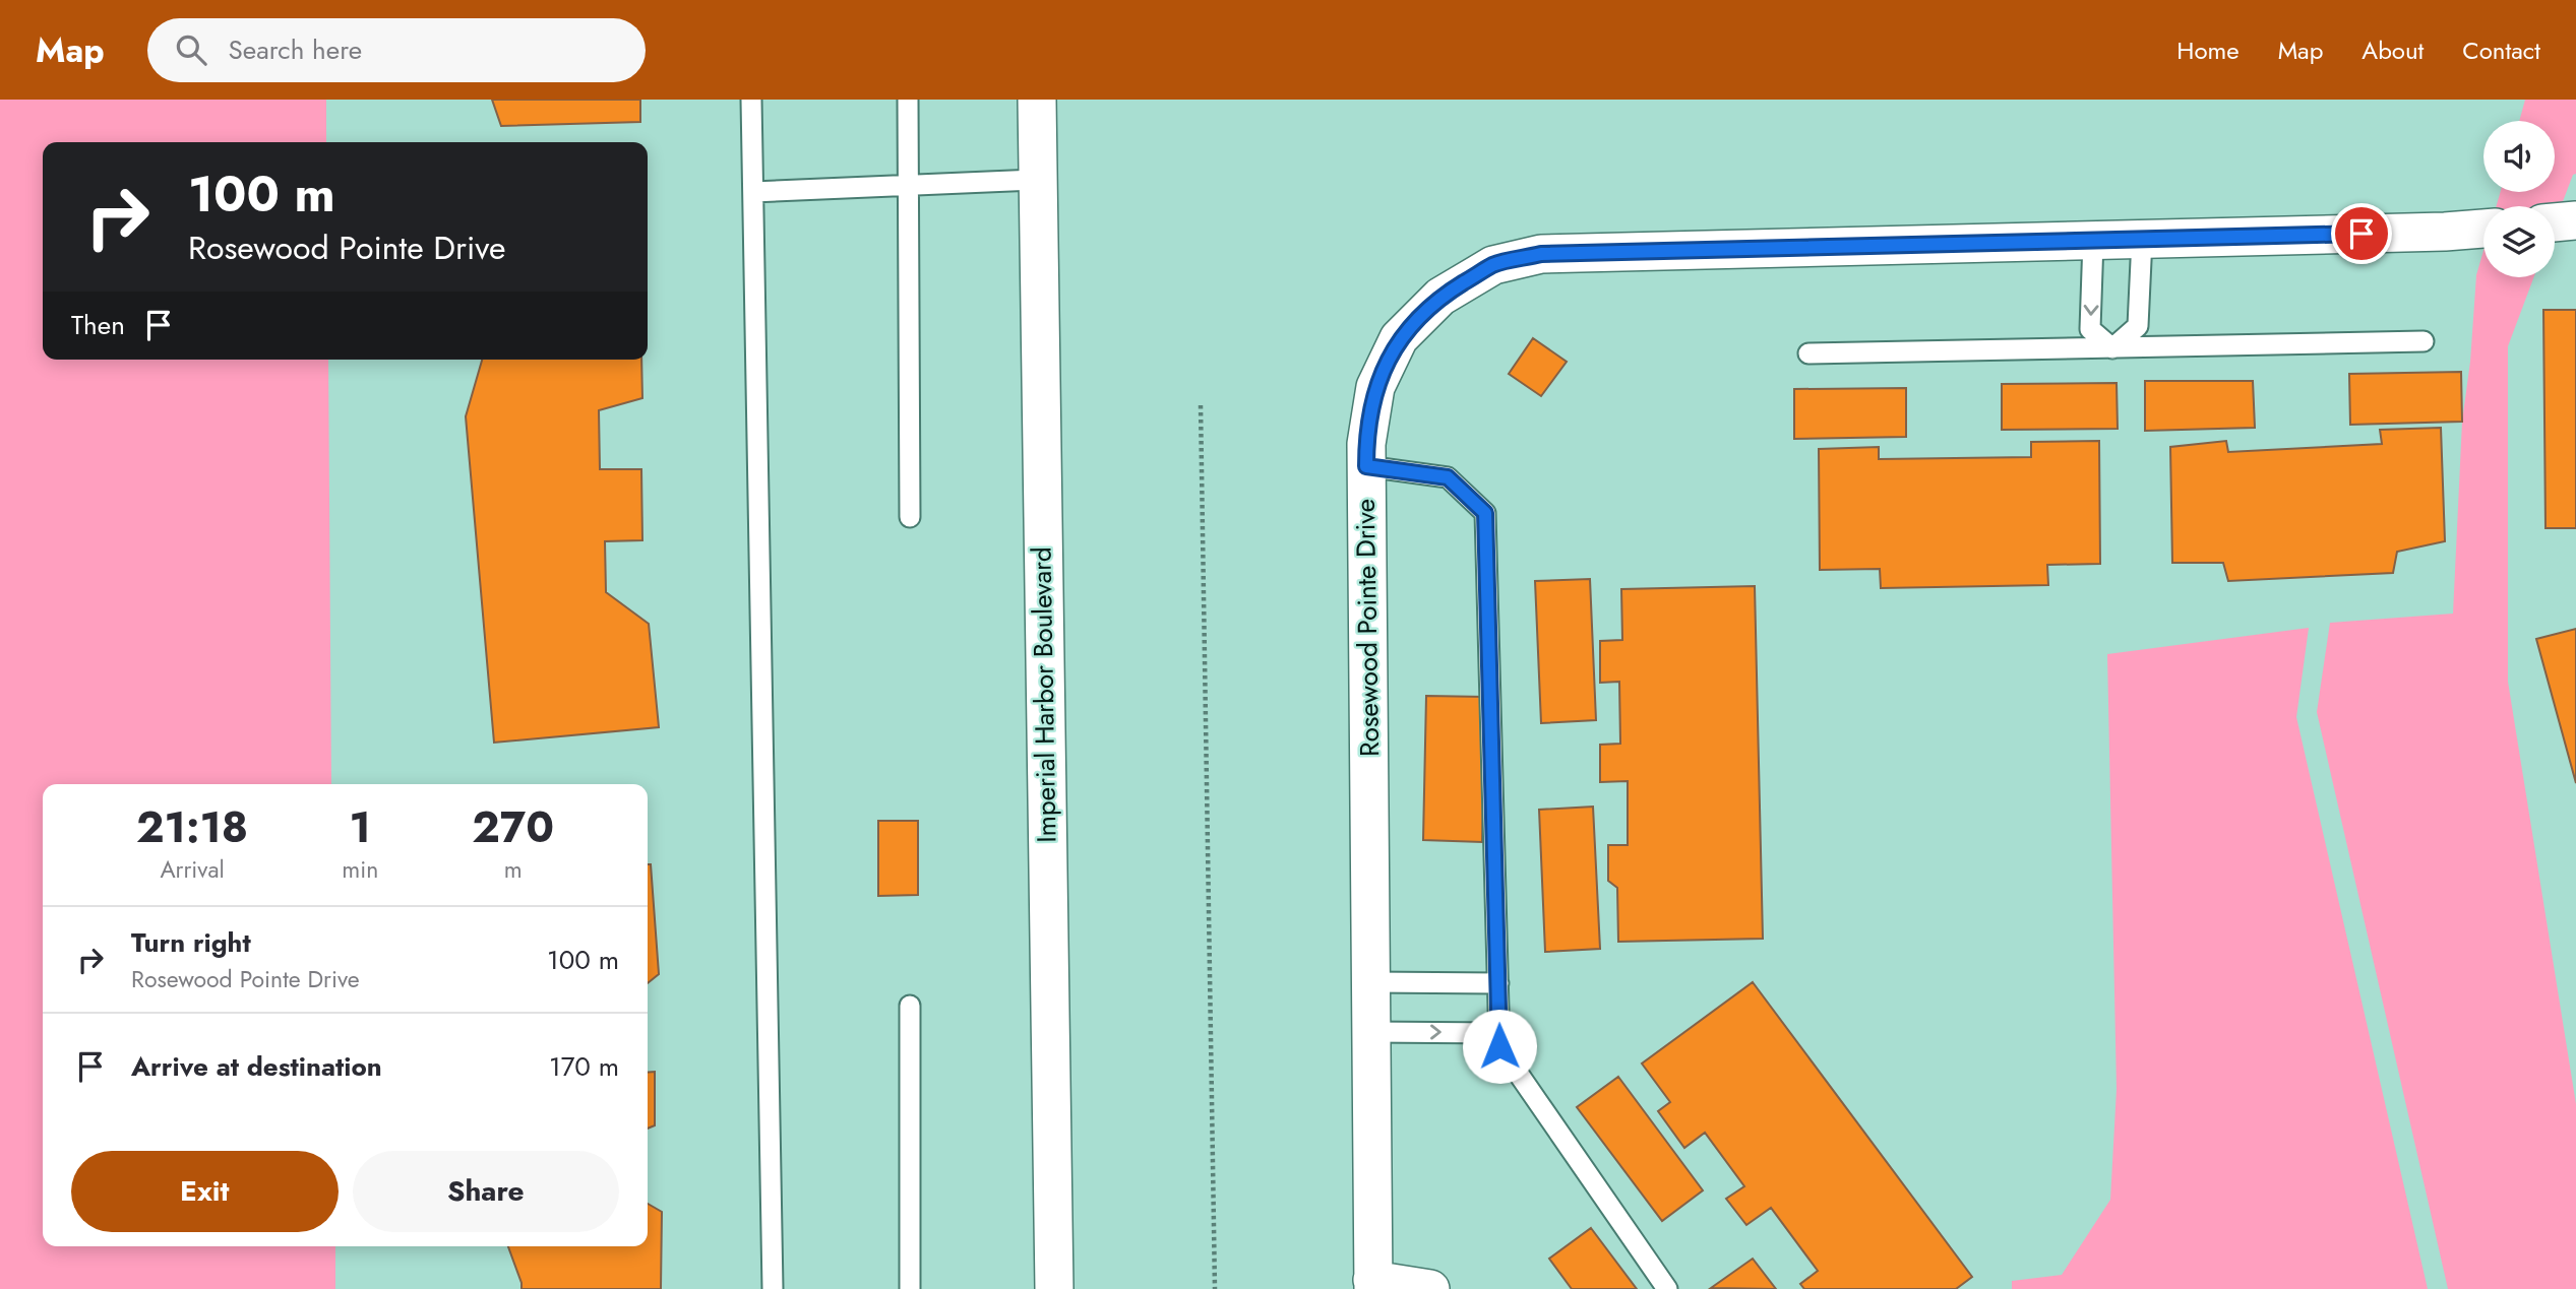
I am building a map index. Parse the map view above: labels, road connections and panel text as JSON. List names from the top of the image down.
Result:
{
  "streets": {
    "street": ["Rosewood Pointe Drive", "Imperial Harbor Boulevard"]
  },
  "page": {
    "header": "Map",
    "search": "Search here",
    "nav": [
      "Home",
      "Map",
      "About",
      "Contact"
    ],
    "turn": ["100 m", "Rosewood Pointe Drive"],
    "then": "Then",
    "eta": [
      "21:18",
      "Arrival",
      "1",
      "min",
      "270",
      "m"
    ],
    "list": [
      {
        "name": "Turn right",
        "note": "Rosewood Pointe Drive",
        "value": "100 m"
      },
      {
        "name": "Arrive at destination",
        "value": "170 m"
      }
    ],
    "buttons": ["Exit", "Share"]
  }
}
